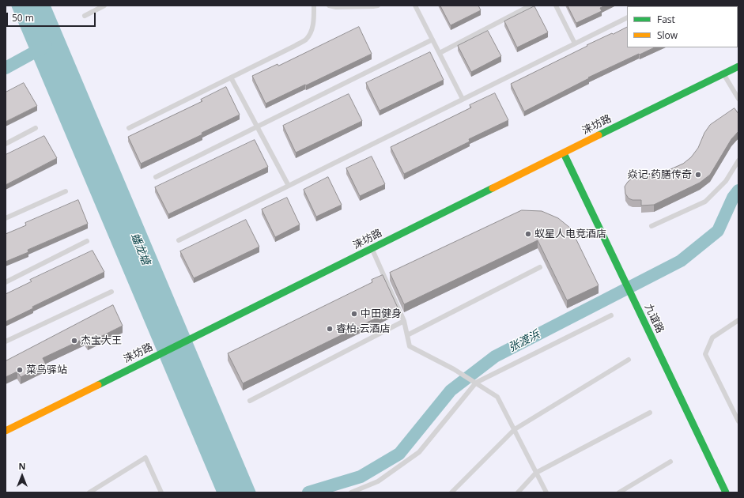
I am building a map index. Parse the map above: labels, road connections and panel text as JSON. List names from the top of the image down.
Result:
{
  "streets": {
    "street": ["涞坊路", "九谊路"]
  },
  "crossings": [
    ["涞坊路", "九谊路"]
  ],
  "water": ["蟠龙塘", "张渡浜"],
  "places": [
    "焱记·药膳传奇",
    "蚁星人电竞酒店",
    "中田健身",
    "睿柏·云酒店",
    "杰宝大王",
    "菜鸟驿站"
  ],
  "legend": ["Fast", "Slow"],
  "scale_bar": "50 m",
  "north": "top"
}
